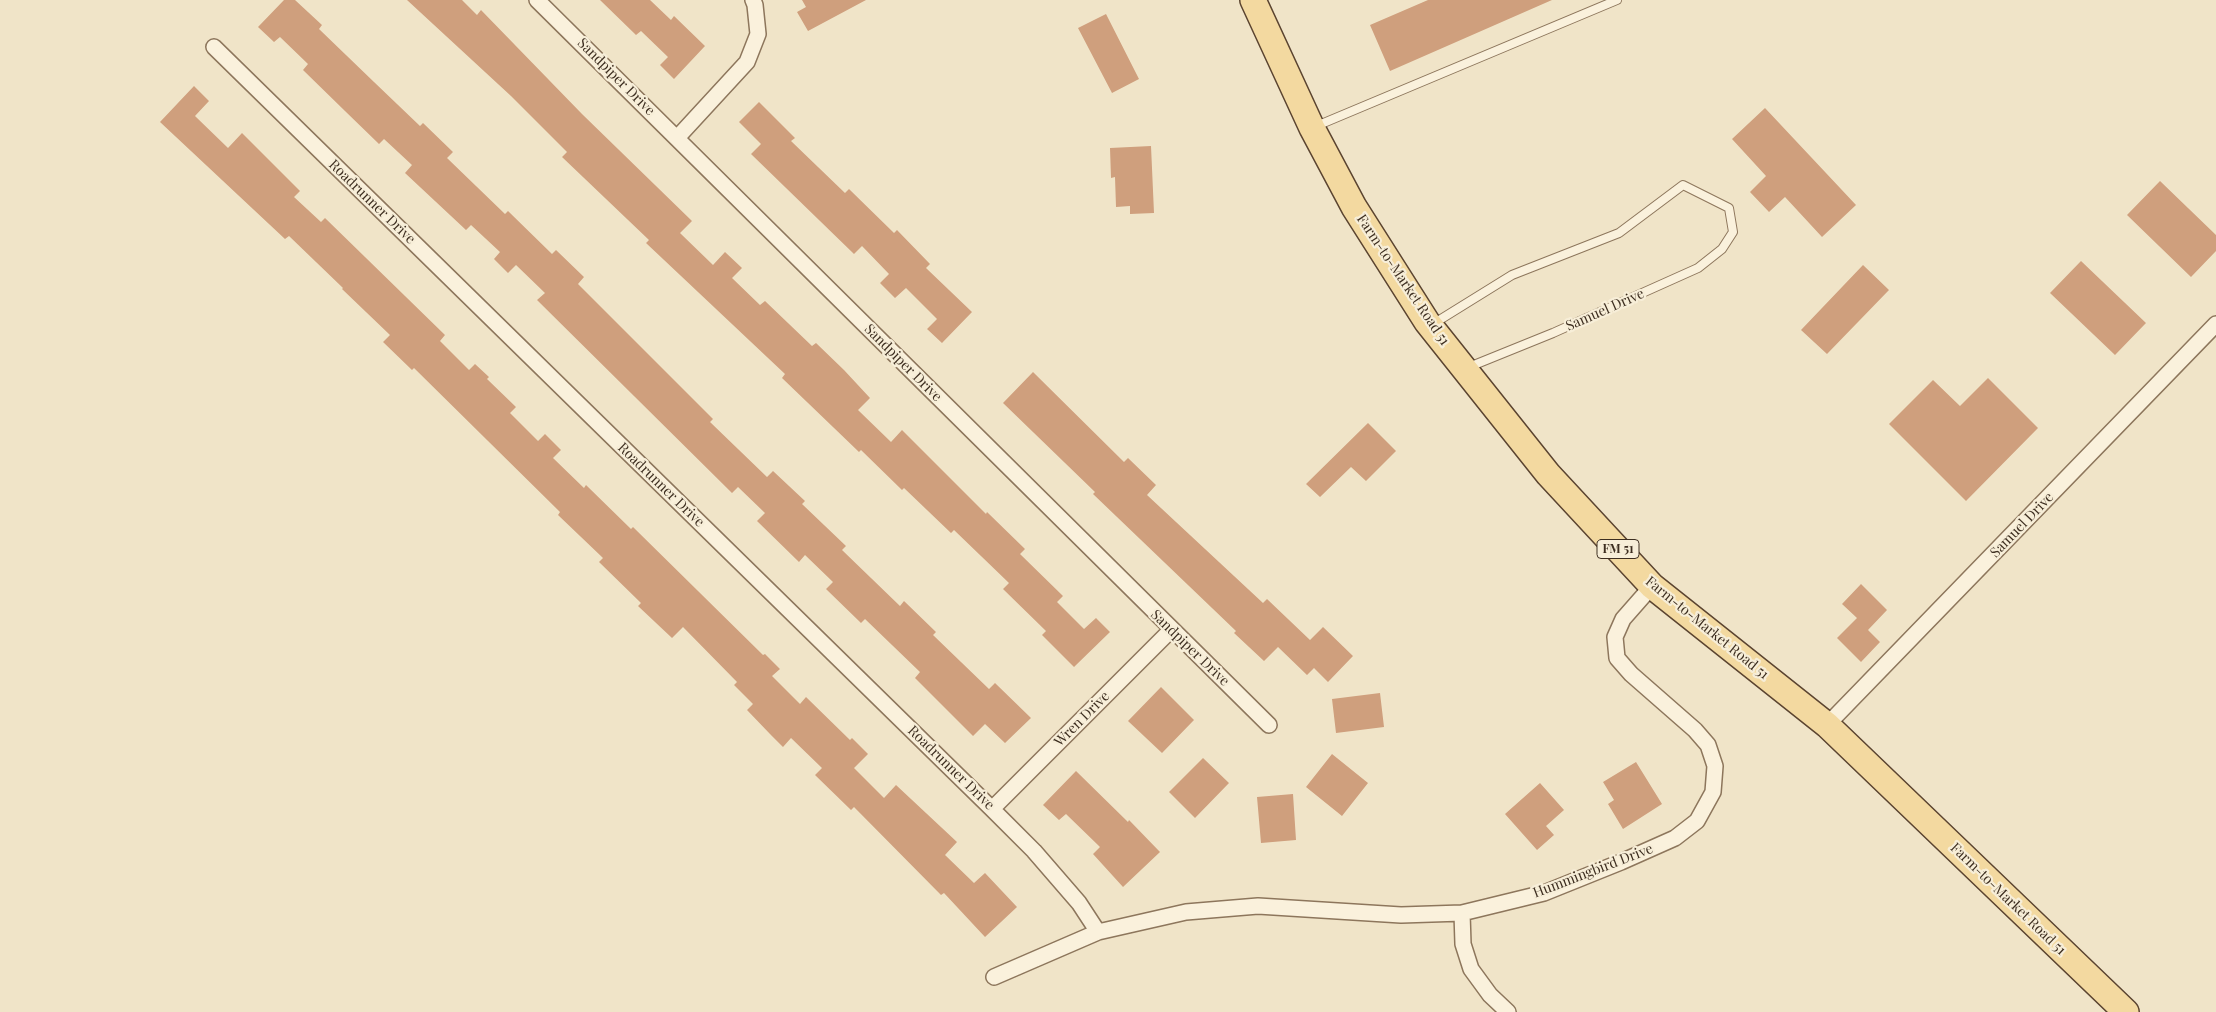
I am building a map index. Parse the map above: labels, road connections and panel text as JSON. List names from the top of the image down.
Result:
{
  "streets": {
    "main road": ["Farm-to-Market Road 51", "FM 51"],
    "street": [
      "Sandpiper Drive",
      "Roadrunner Drive",
      "Samuel Drive",
      "Wren Drive",
      "Hummingbird Drive"
    ]
  },
  "crossings": [
    ["Sandpiper Drive", "Wren Drive"],
    ["Roadrunner Drive", "Wren Drive"],
    ["Roadrunner Drive", "Hummingbird Drive"],
    ["Farm-to-Market Road 51", "Samuel Drive"],
    ["Farm-to-Market Road 51", "Hummingbird Drive"]
  ]
}
